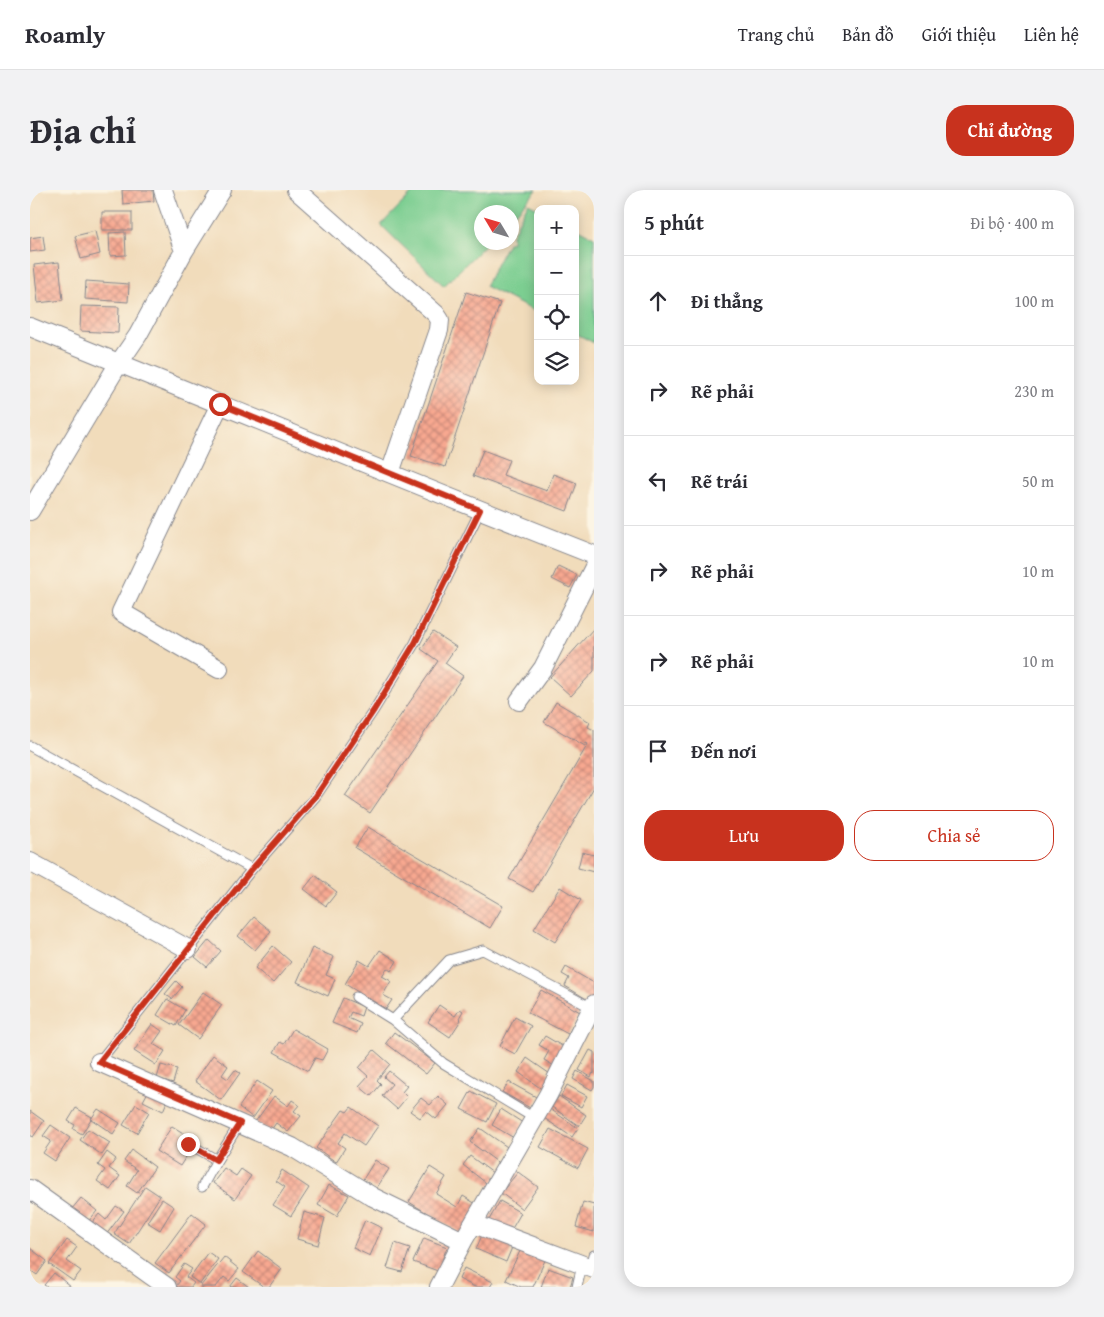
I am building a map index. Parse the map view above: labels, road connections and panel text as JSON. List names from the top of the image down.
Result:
{
  "north": "top left",
  "page": {
    "header": "Roamly",
    "nav": [
      "Trang chủ",
      "Bản đồ",
      "Giới thiệu",
      "Liên hệ"
    ],
    "title": "Địa chỉ",
    "buttons": [
      "Chỉ đường",
      ["Lưu", "Chia sẻ"]
    ],
    "heading": ["5 phút", "Đi bộ · 400 m"],
    "map_buttons": ["+", "−"],
    "list": [
      ["Đi thẳng", "100 m"],
      ["Rẽ phải", "230 m"],
      ["Rẽ trái", "50 m"],
      ["Rẽ phải", "10 m"],
      ["Rẽ phải", "10 m"],
      "Đến nơi"
    ]
  }
}
